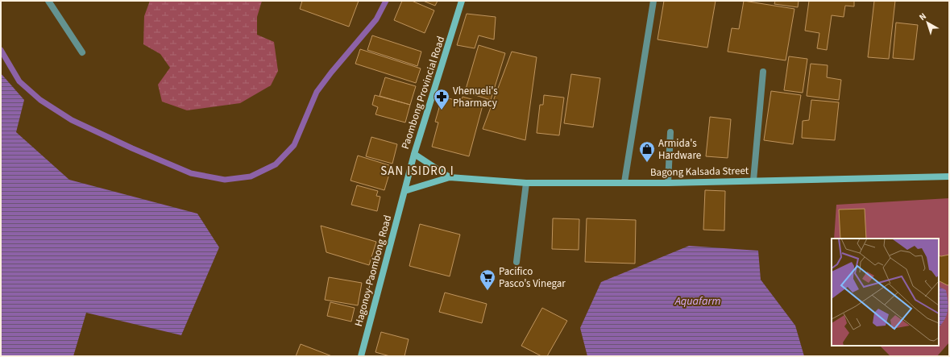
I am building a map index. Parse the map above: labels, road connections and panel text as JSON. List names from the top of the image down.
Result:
{
  "streets": {
    "main road": ["Paombong Provincial Road", "Bagong Kalsada Street", "Hagonoy-Paombong Road"]
  },
  "crossings": [
    ["Paombong Provincial Road", "Bagong Kalsada Street"],
    ["Paombong Provincial Road", "Hagonoy-Paombong Road"],
    ["Bagong Kalsada Street", "Hagonoy-Paombong Road"]
  ],
  "districts": ["SAN ISIDRO I"],
  "water": ["Aquafarm"],
  "places": {
    "pharmacy": ["Vhenueli's Pharmacy"],
    "shop": ["Armida's Hardware"],
    "supermarket": ["Pacifico Pasco's Vinegar"]
  },
  "north": "top left"
}
